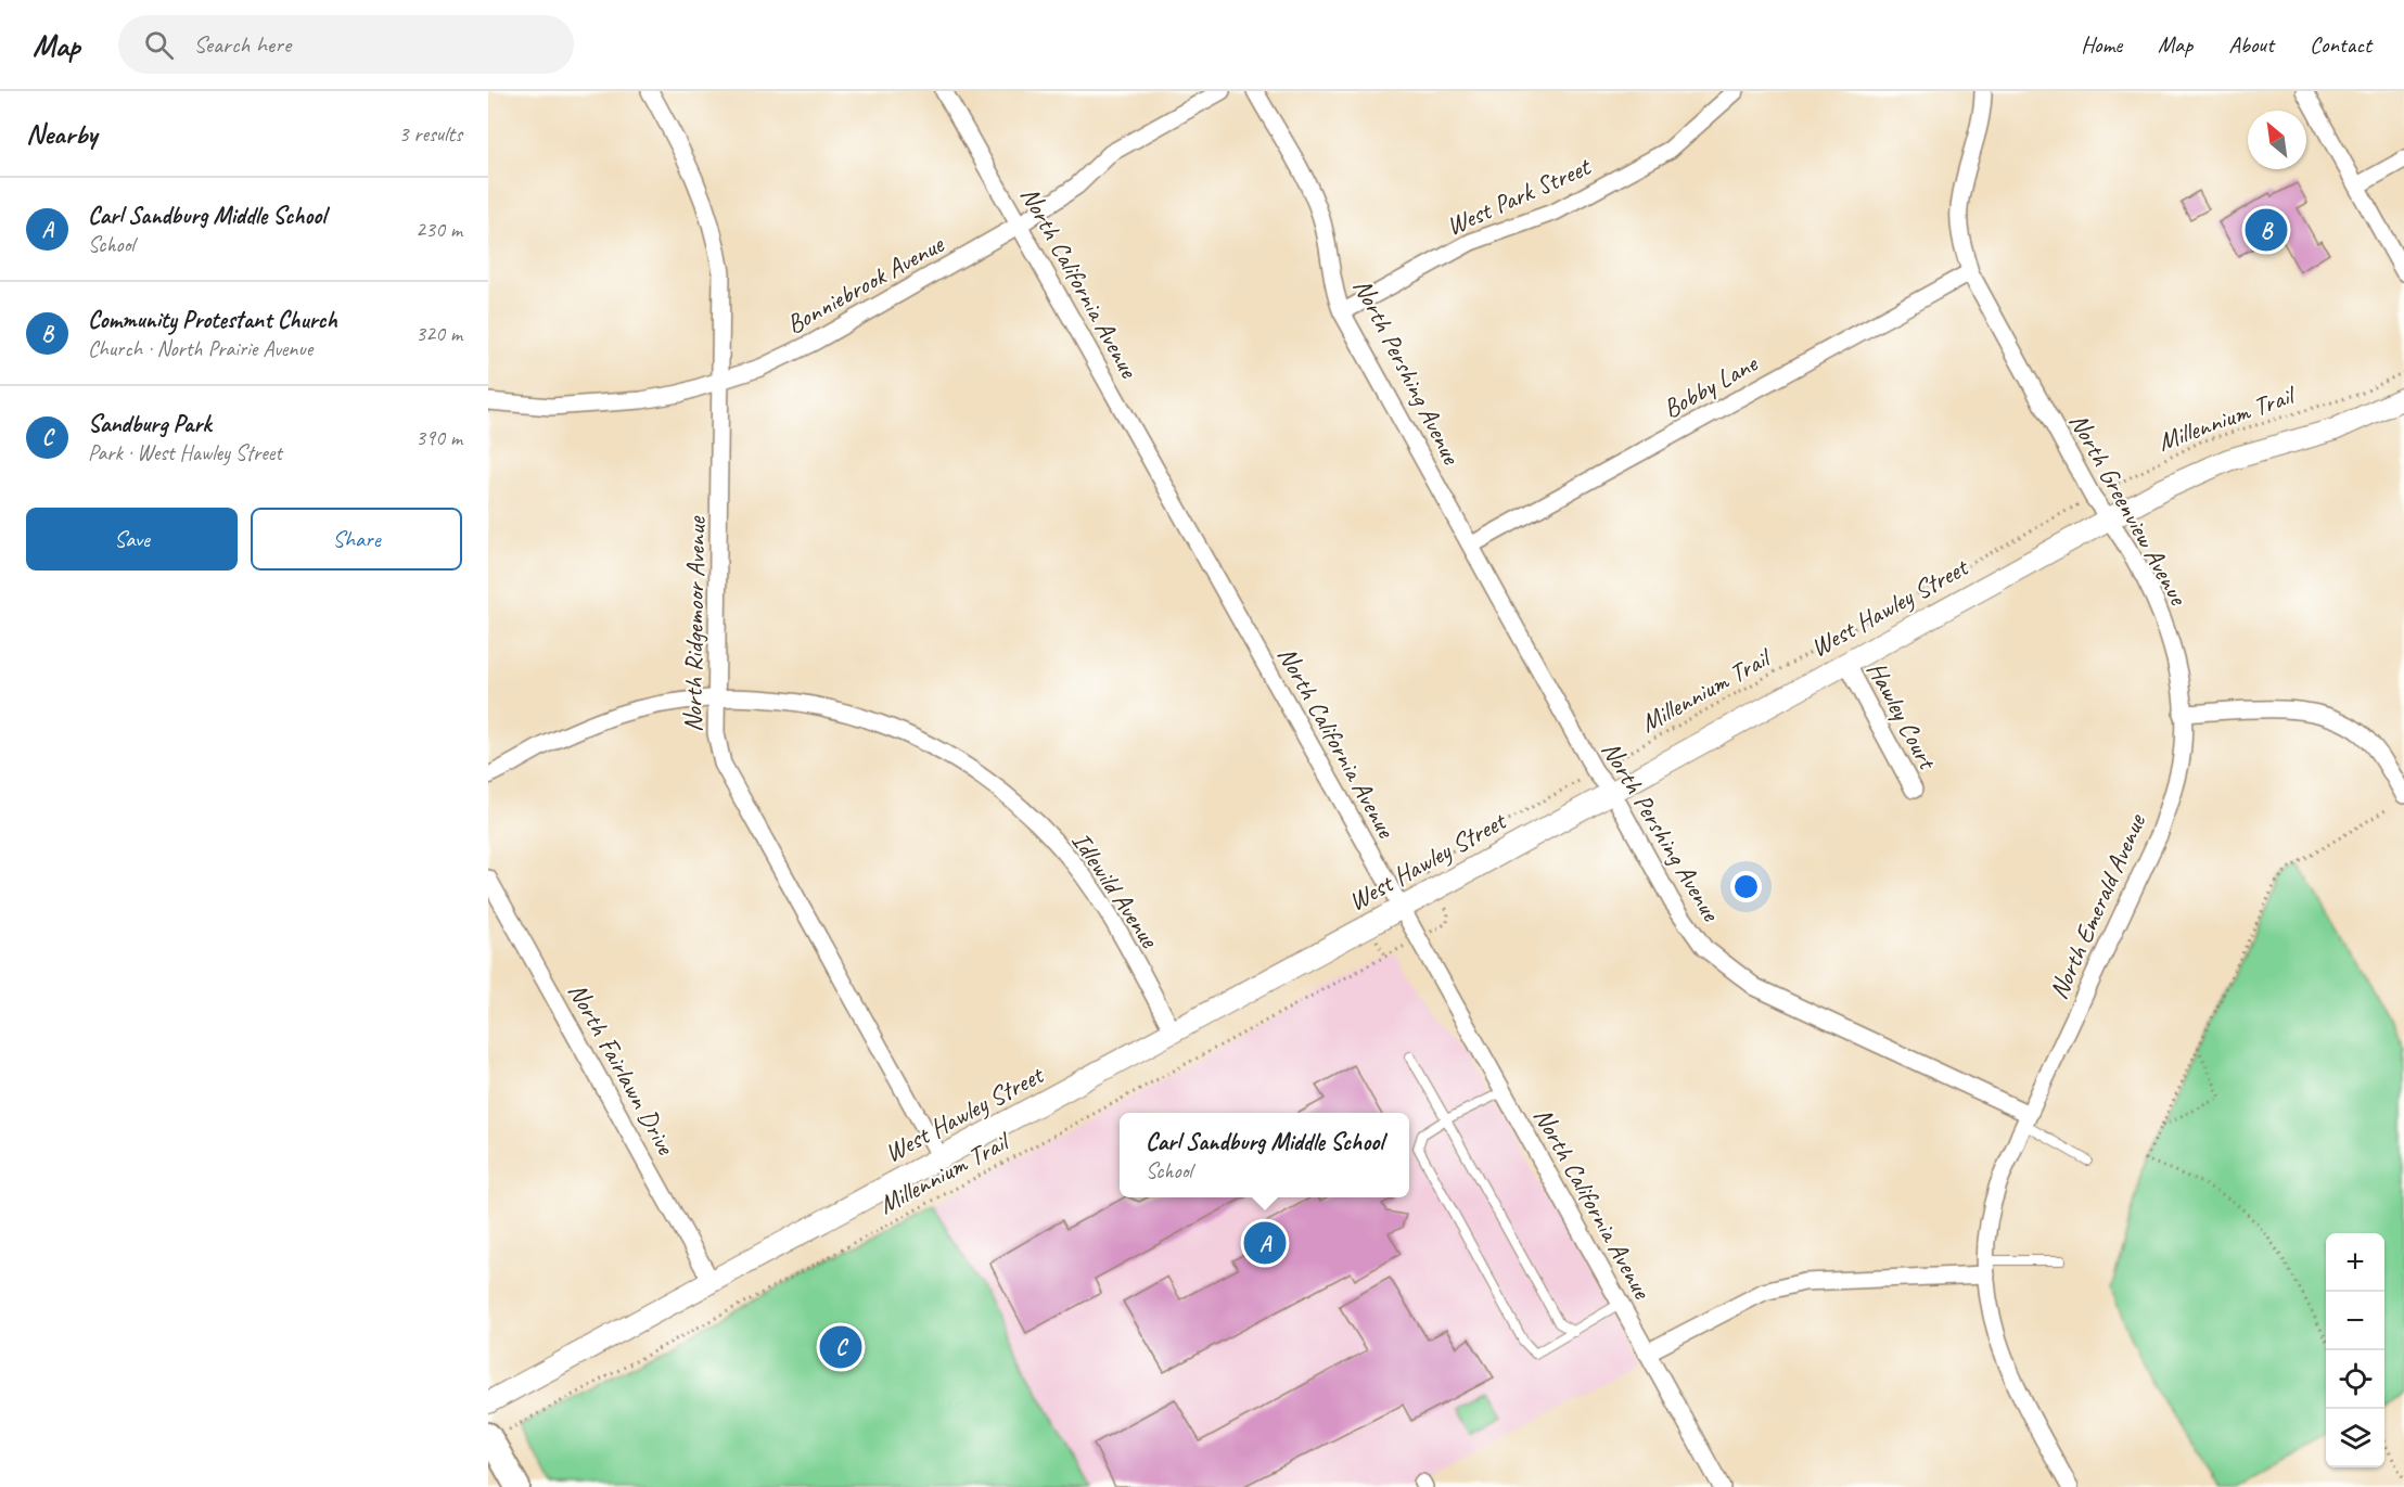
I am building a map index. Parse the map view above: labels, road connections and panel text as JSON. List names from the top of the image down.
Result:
{
  "streets": {
    "street": [
      "West Park Street",
      "North California Avenue",
      "Bonniebrook Avenue",
      "North Pershing Avenue",
      "Bobby Lane",
      "North Greenview Avenue",
      "West Hawley Street",
      "North Ridgemoor Avenue",
      "Hawley Court",
      "Idlewild Avenue",
      "North Emerald Avenue",
      "North Fairlawn Drive"
    ],
    "path": ["Millennium Trail"]
  },
  "crossings": [
    ["West Park Street", "North Pershing Avenue"],
    ["North California Avenue", "Bonniebrook Avenue"],
    ["North California Avenue", "West Hawley Street"],
    ["Bonniebrook Avenue", "North Ridgemoor Avenue"],
    ["North Pershing Avenue", "Bobby Lane"],
    ["North Pershing Avenue", "Millennium Trail"],
    ["North Pershing Avenue", "West Hawley Street"],
    ["North Pershing Avenue", "North Emerald Avenue"],
    ["Bobby Lane", "North Greenview Avenue"],
    ["Millennium Trail", "North Greenview Avenue"],
    ["North Greenview Avenue", "West Hawley Street"],
    ["North Greenview Avenue", "North Emerald Avenue"],
    ["West Hawley Street", "North Ridgemoor Avenue"],
    ["West Hawley Street", "Hawley Court"],
    ["West Hawley Street", "Idlewild Avenue"],
    ["West Hawley Street", "North Fairlawn Drive"],
    ["North Ridgemoor Avenue", "Idlewild Avenue"]
  ],
  "north": "top left",
  "page": {
    "header": "Map",
    "search": "Search here",
    "nav": [
      "Home",
      "Map",
      "About",
      "Contact"
    ],
    "heading": ["Nearby", "3 results"],
    "list": [
      {
        "mark": "A",
        "name": "Carl Sandburg Middle School",
        "note": "School",
        "value": "230 m"
      },
      {
        "mark": "B",
        "name": "Community Protestant Church",
        "note": "Church · North Prairie Avenue",
        "value": "320 m"
      },
      {
        "mark": "C",
        "name": "Sandburg Park",
        "note": "Park · West Hawley Street",
        "value": "390 m"
      }
    ],
    "pins": ["B", "A", "C"],
    "buttons": ["Save", "Share"],
    "popup": ["Carl Sandburg Middle School", "School"],
    "map_buttons": ["+", "−"]
  }
}
